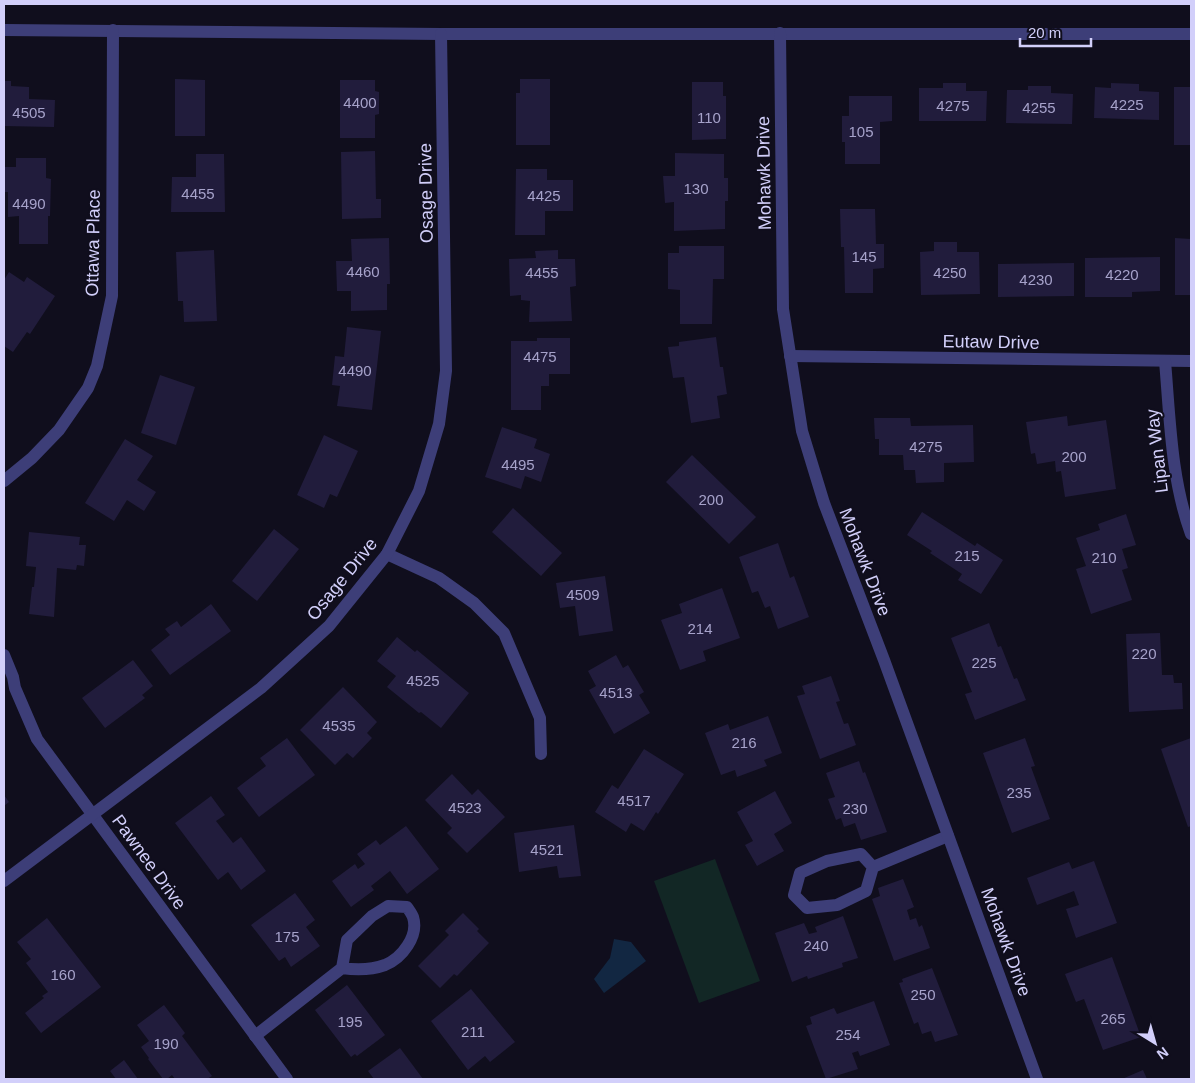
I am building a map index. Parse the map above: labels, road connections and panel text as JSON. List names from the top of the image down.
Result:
{
  "streets": {
    "street": [
      "Mohawk Drive",
      "Osage Drive",
      "Ottawa Place",
      "Eutaw Drive",
      "Lipan Way",
      "Pawnee Drive"
    ]
  },
  "crossings": [
    ["Mohawk Drive", "Eutaw Drive"],
    ["Osage Drive", "Pawnee Drive"],
    ["Eutaw Drive", "Lipan Way"]
  ],
  "house_numbers": [
    "4400",
    "4225",
    "4275",
    "4255",
    "4505",
    "110",
    "105",
    "130",
    "4455",
    "4425",
    "4490",
    "145",
    "4460",
    "4455",
    "4250",
    "4220",
    "4230",
    "4475",
    "4490",
    "4275",
    "200",
    "4495",
    "200",
    "215",
    "210",
    "4509",
    "214",
    "220",
    "225",
    "4525",
    "4513",
    "4535",
    "216",
    "235",
    "4517",
    "4523",
    "230",
    "4521",
    "175",
    "240",
    "160",
    "250",
    "265",
    "195",
    "211",
    "254",
    "190"
  ],
  "scale_bar": "20 m",
  "north": "bottom right"
}
